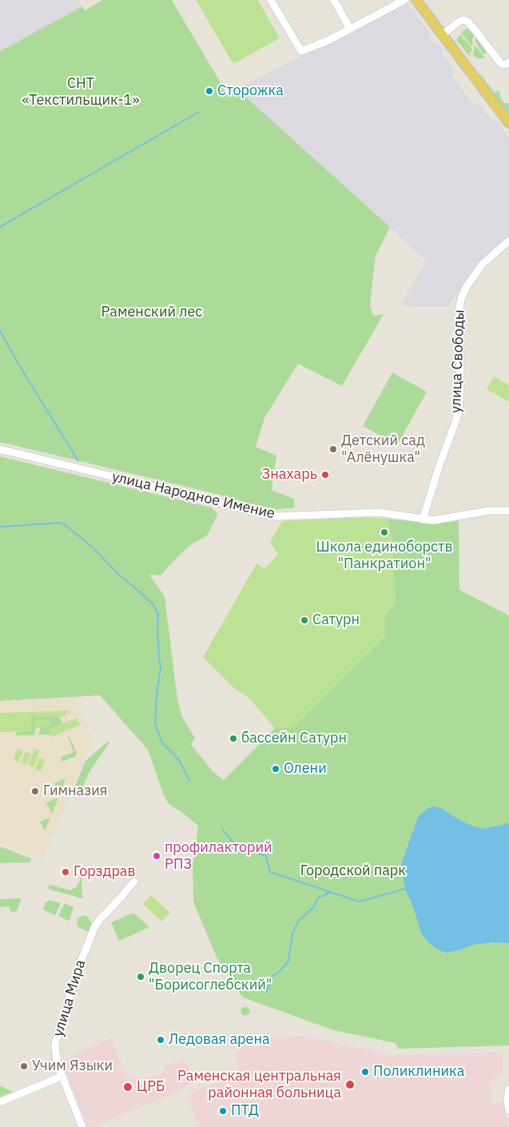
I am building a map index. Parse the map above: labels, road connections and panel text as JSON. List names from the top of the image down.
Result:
{
  "streets": {
    "street": ["улица Свободы", "улица Народное Имение", "улица Мира"]
  },
  "crossings": [
    ["улица Свободы", "улица Народное Имение"]
  ],
  "parks": ["СНТ «Текстильщик-1»", "Раменский лес", "Городской парк"],
  "places": [
    "Сторожка",
    "Детский сад \"Алёнушка\"",
    "Знахарь",
    "Школа единоборств \"Панкратион\"",
    "Сатурн",
    "бассейн Сатурн",
    "Олени",
    "Гимназия",
    "профилакторий РПЗ",
    "Горздрав",
    "Дворец Спорта \"Борисоглебский\"",
    "Ледовая арена",
    "Учим Языки",
    "Поликлиника",
    "Раменская центральная районная больница",
    "ЦРБ",
    "ПТД"
  ]
}
